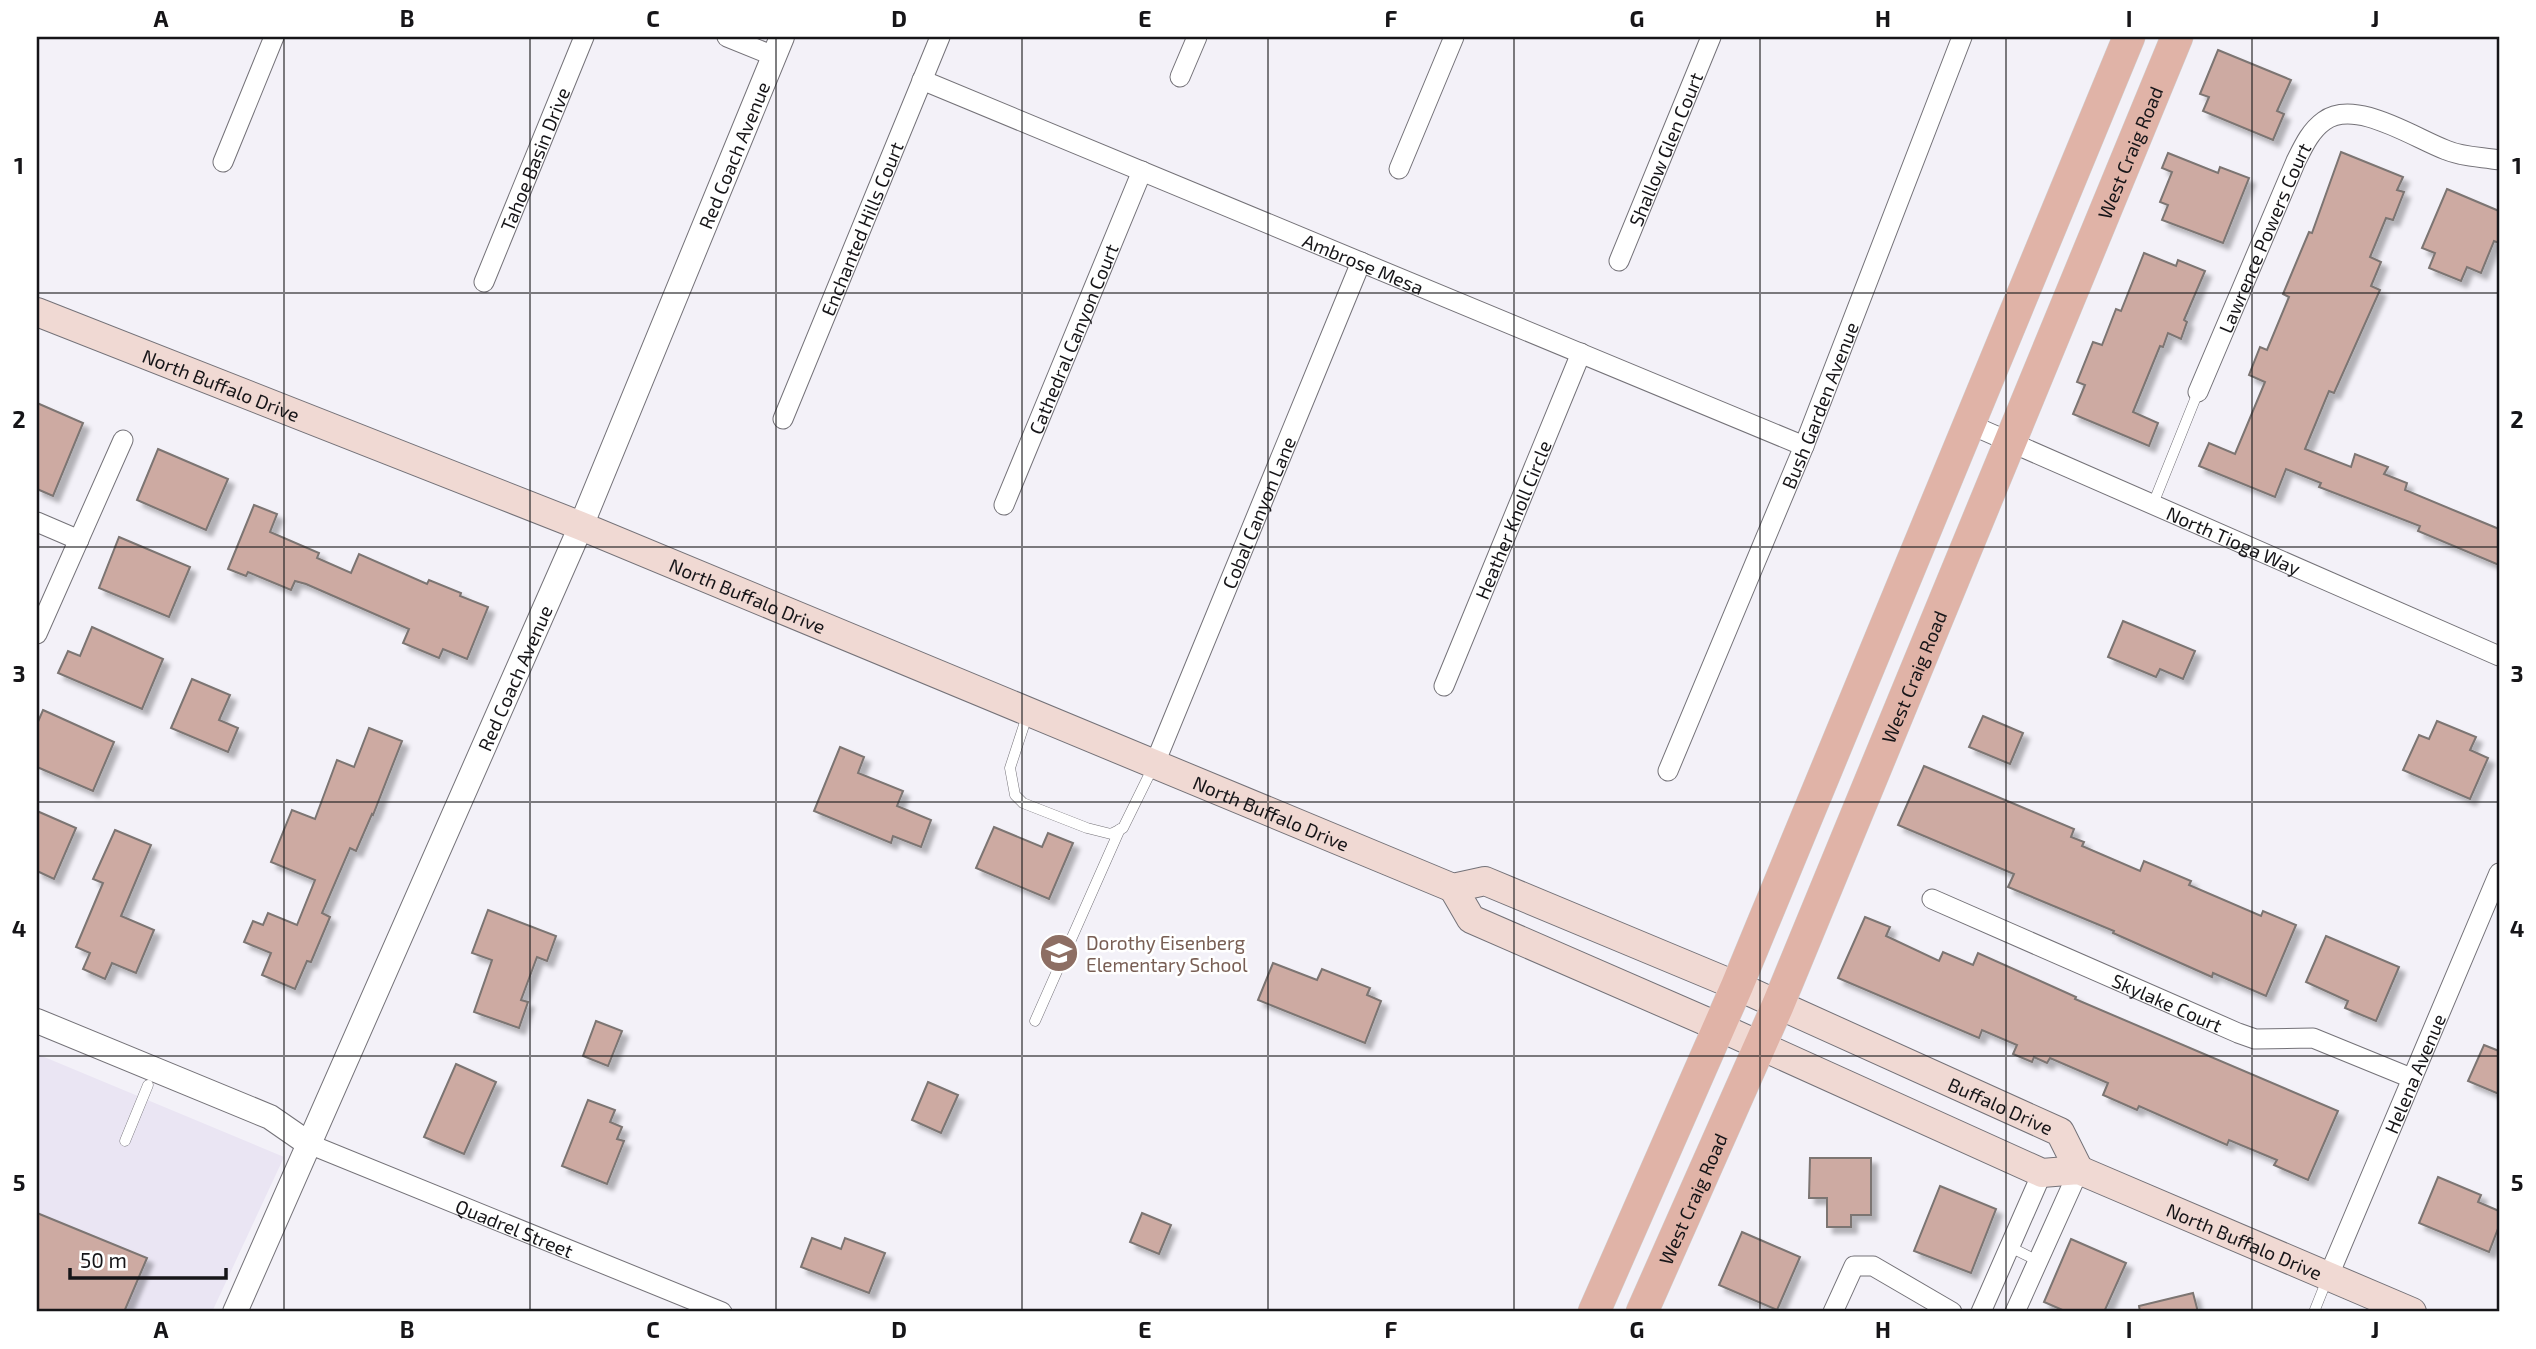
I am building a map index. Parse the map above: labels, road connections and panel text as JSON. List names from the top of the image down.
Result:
{
  "streets": {
    "main road": ["West Craig Road", "North Buffalo Drive", "Buffalo Drive"],
    "street": [
      "Shallow Glen Court",
      "Red Coach Avenue",
      "Tahoe Basin Drive",
      "Enchanted Hills Court",
      "Lawrence Powers Court",
      "Ambrose Mesa",
      "Cathedral Canyon Court",
      "Bush Garden Avenue",
      "Cobal Canyon Lane",
      "Heather Knoll Circle",
      "North Tioga Way",
      "Skylake Court",
      "Helena Avenue",
      "Quadrel Street"
    ]
  },
  "crossings": [
    ["West Craig Road", "North Tioga Way"],
    ["West Craig Road", "Buffalo Drive"],
    ["Red Coach Avenue", "North Buffalo Drive"],
    ["Red Coach Avenue", "Quadrel Street"],
    ["Enchanted Hills Court", "Ambrose Mesa"],
    ["Ambrose Mesa", "Cathedral Canyon Court"],
    ["Ambrose Mesa", "Bush Garden Avenue"],
    ["Ambrose Mesa", "Cobal Canyon Lane"],
    ["Ambrose Mesa", "Heather Knoll Circle"],
    ["North Buffalo Drive", "Cobal Canyon Lane"],
    ["North Buffalo Drive", "Helena Avenue"],
    ["North Buffalo Drive", "Buffalo Drive"],
    ["Skylake Court", "Helena Avenue"]
  ],
  "places": {
    "school or university": ["Dorothy Eisenberg Elementary School"]
  },
  "scale_bar": "50 m",
  "grid": {
    "columns": [
      "A",
      "B",
      "C",
      "D",
      "E",
      "F",
      "G",
      "H",
      "I",
      "J"
    ],
    "rows": [
      "1",
      "2",
      "3",
      "4",
      "5"
    ]
  }
}
